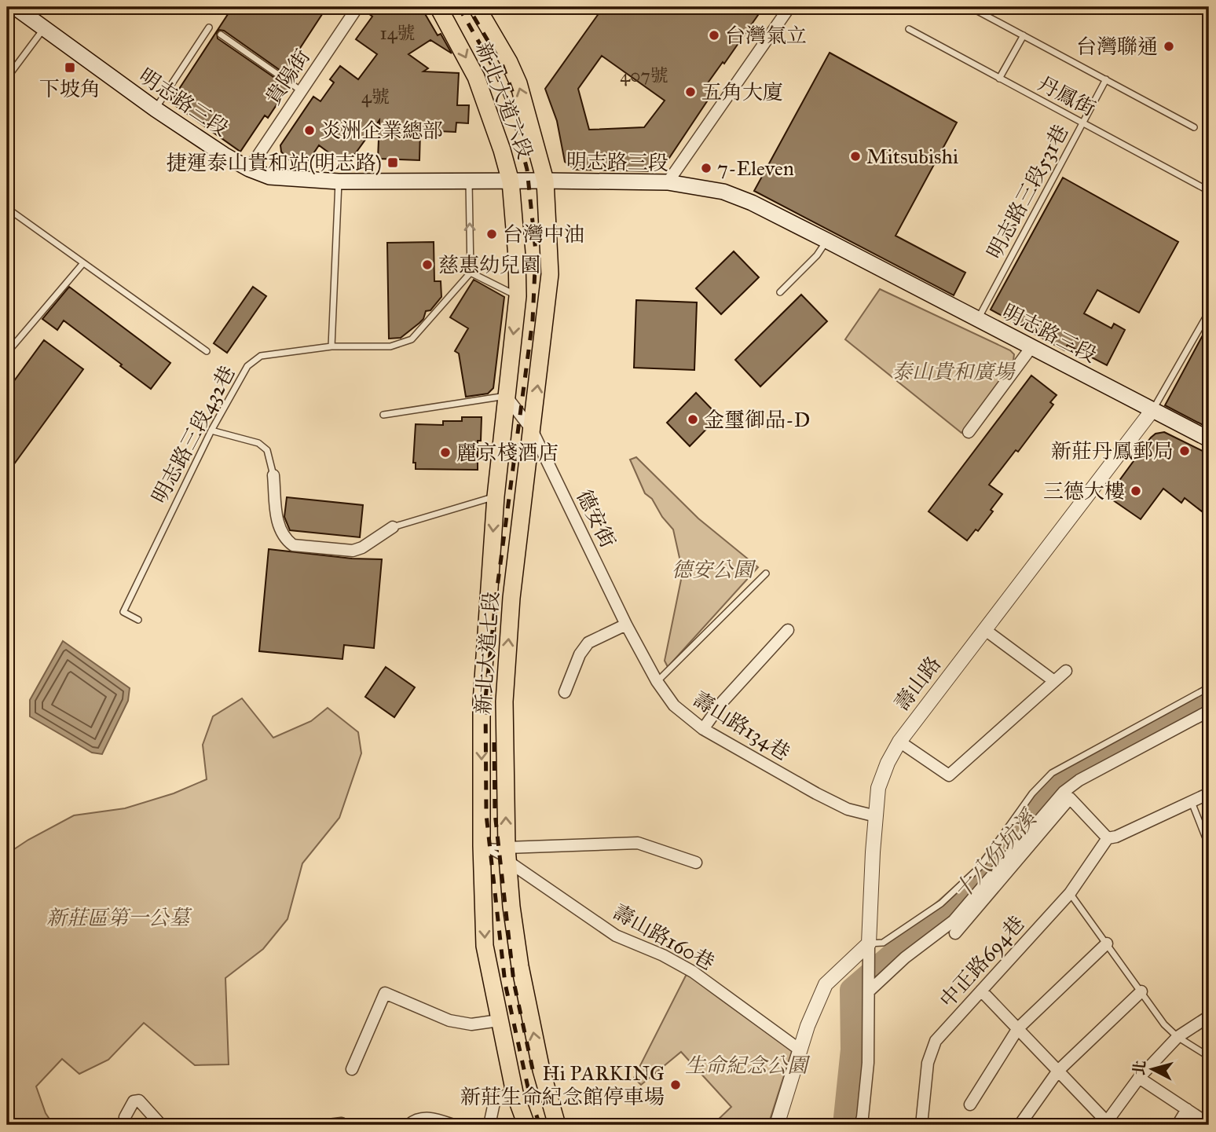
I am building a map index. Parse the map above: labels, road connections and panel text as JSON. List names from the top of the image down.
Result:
{
  "streets": {
    "main road": ["新北大道六段", "明志路三段", "新北大道七段"],
    "street": [
      "貴陽街",
      "德安街",
      "壽山路",
      "壽山路134巷",
      "壽山路160巷",
      "中正路694巷"
    ],
    "lane": ["丹鳳街", "明志路三段531巷", "明志路三段432巷"]
  },
  "crossings": [
    ["貴陽街", "明志路三段"],
    ["丹鳳街", "明志路三段531巷"],
    ["新北大道六段", "明志路三段"],
    ["新北大道六段", "新北大道七段"],
    ["明志路三段", "明志路三段531巷"],
    ["明志路三段", "新北大道七段"],
    ["明志路三段", "壽山路"],
    ["德安街", "新北大道七段"],
    ["德安街", "壽山路134巷"],
    ["新北大道七段", "壽山路160巷"],
    ["壽山路", "壽山路134巷"]
  ],
  "water": ["十八份坑溪"],
  "parks": [
    "泰山貴和廣場",
    "德安公園",
    "新莊區第一公墓",
    "生命紀念公園"
  ],
  "places": {
    "other": [
      "台灣氣立",
      "台灣聯通",
      "五角大廈",
      "炎洲企業總部",
      "Mitsubishi",
      "7-Eleven",
      "台灣中油",
      "慈惠幼兒園",
      "金璽御品-D",
      "新莊丹鳳郵局",
      "麗京棧酒店",
      "三德大樓",
      "Hi PARKING 新莊生命紀念館停車場"
    ],
    "transit": ["下坡角", "捷運泰山貴和站(明志路)"]
  },
  "house_numbers": ["14號", "407號", "4號"],
  "north": "left"
}
